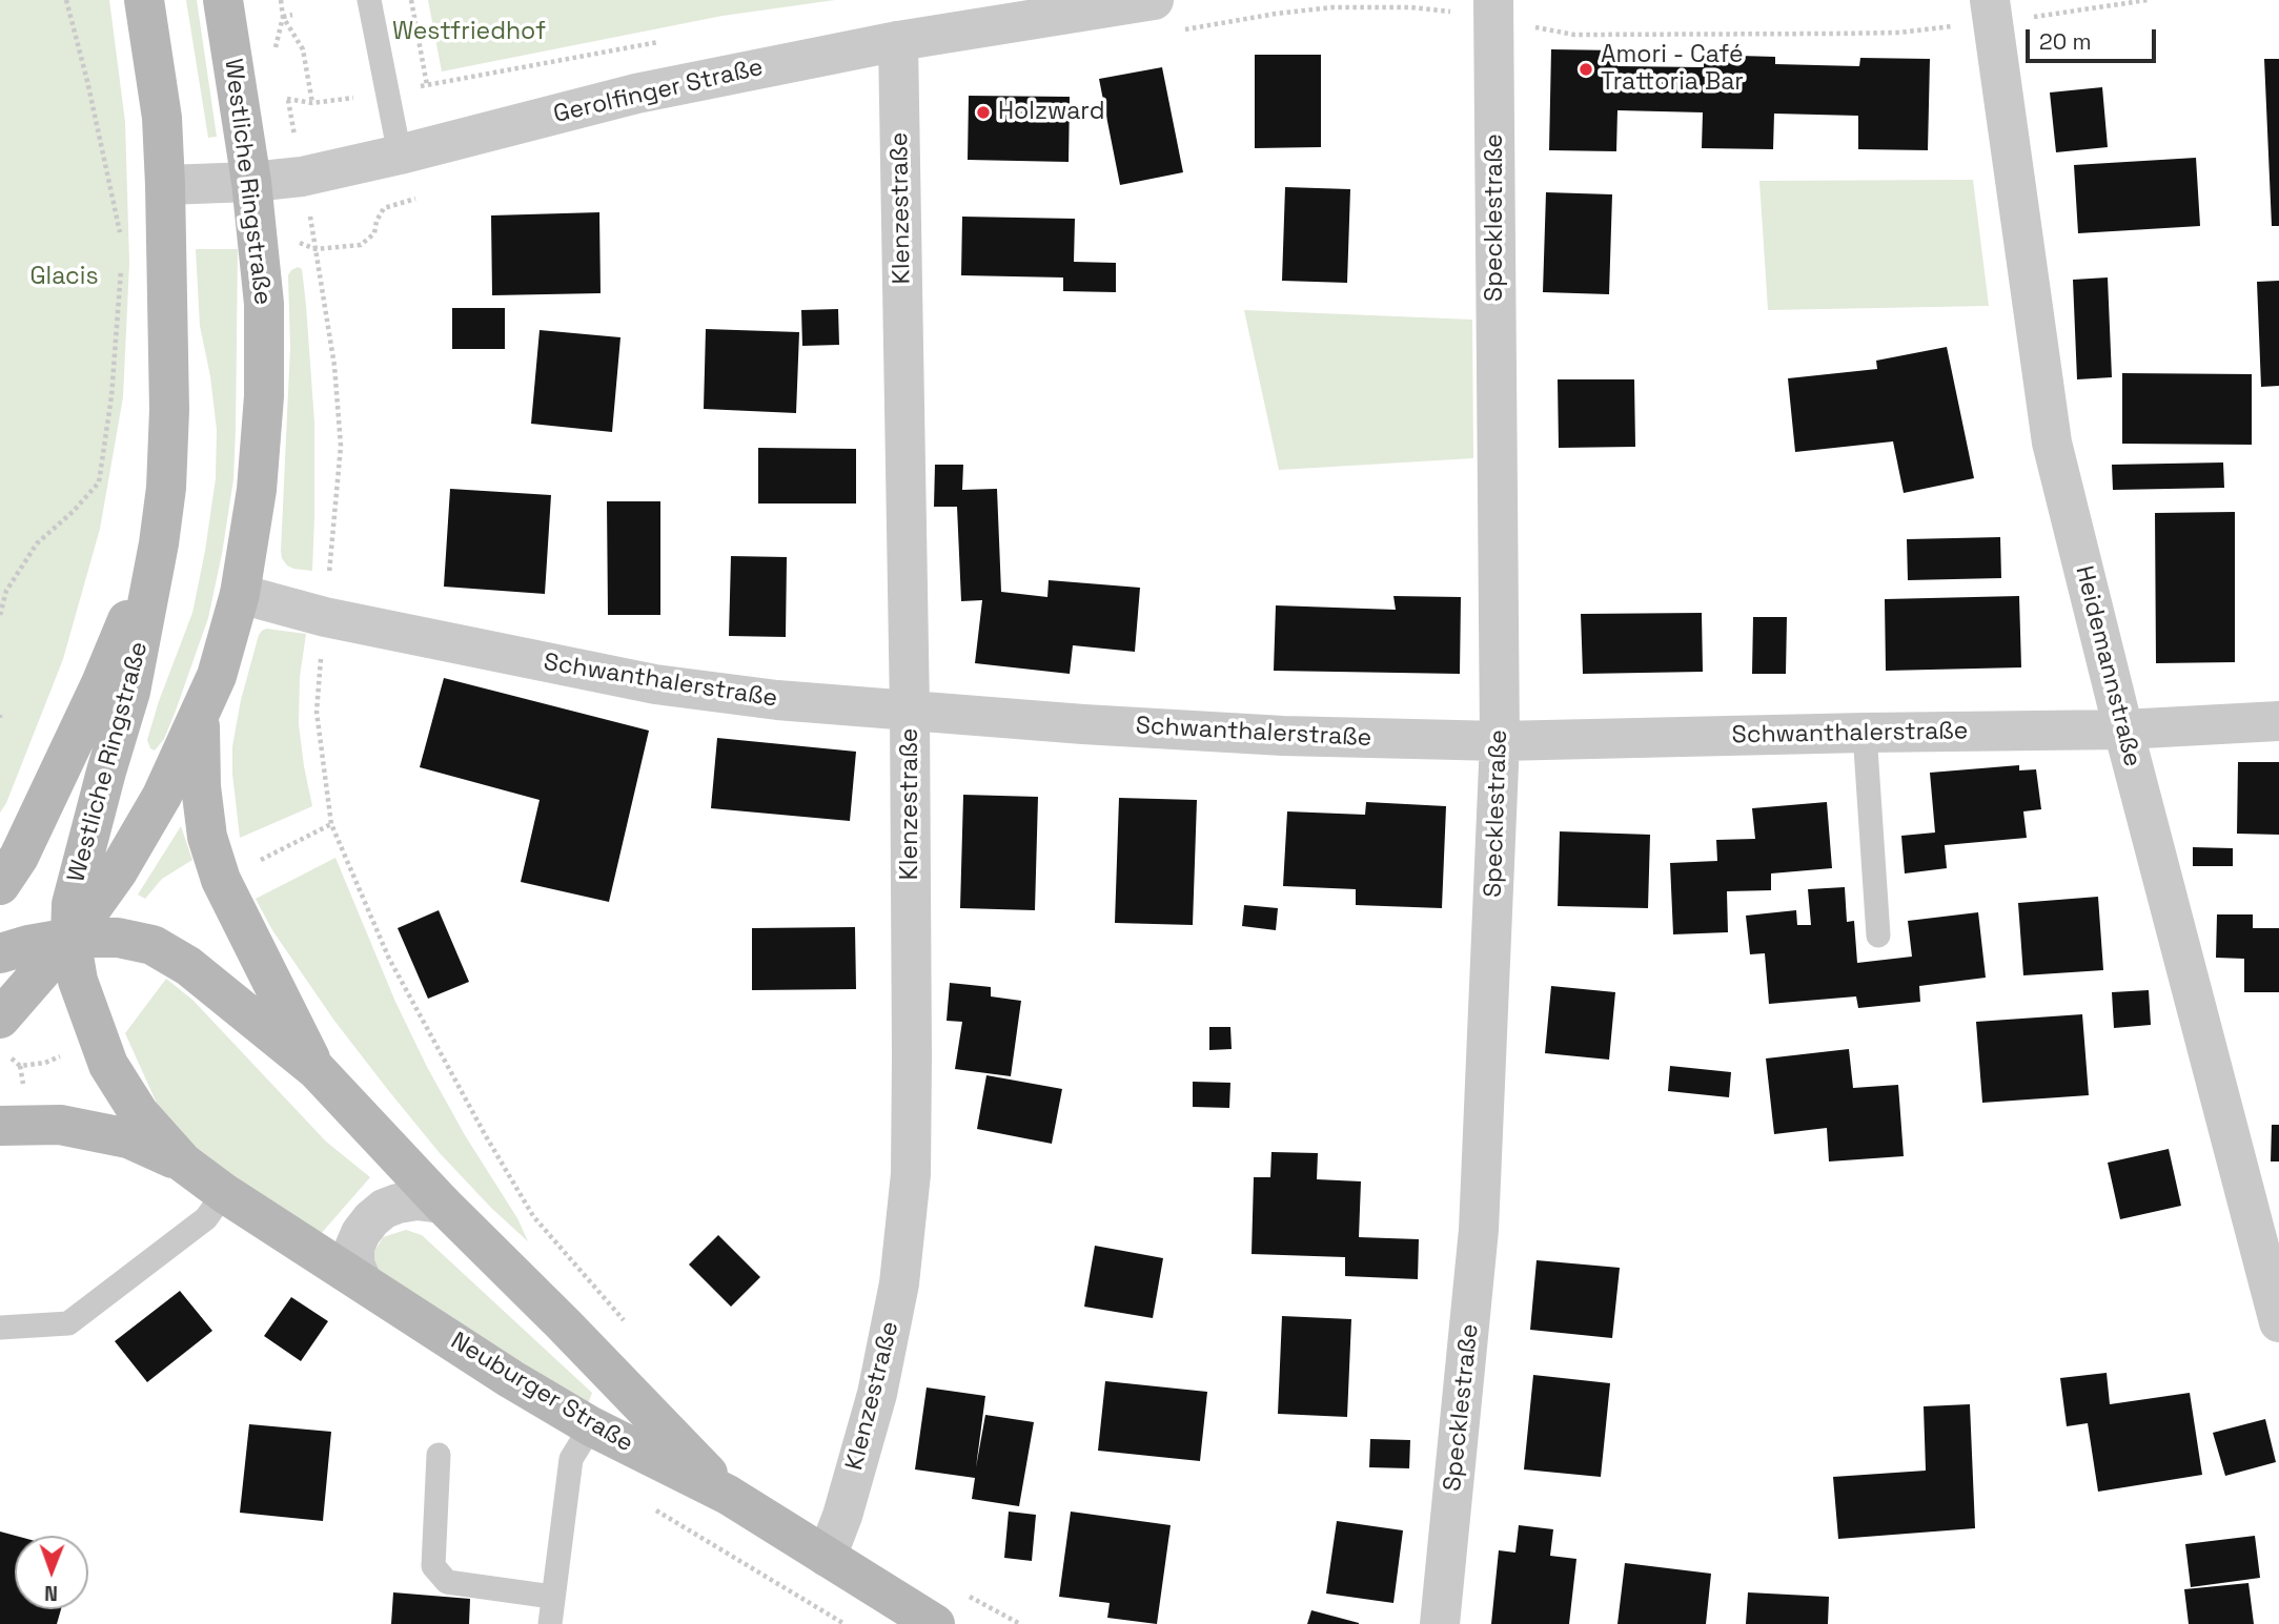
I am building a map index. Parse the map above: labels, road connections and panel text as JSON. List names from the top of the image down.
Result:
{
  "streets": {
    "main road": ["Westliche Ringstraße", "Neuburger Straße"],
    "street": [
      "Gerolfinger Straße",
      "Klenzestraße",
      "Specklestraße",
      "Heidemannstraße",
      "Schwanthalerstraße"
    ]
  },
  "crossings": [
    ["Gerolfinger Straße", "Westliche Ringstraße"],
    ["Gerolfinger Straße", "Klenzestraße"],
    ["Westliche Ringstraße", "Schwanthalerstraße"],
    ["Westliche Ringstraße", "Neuburger Straße"],
    ["Klenzestraße", "Schwanthalerstraße"],
    ["Klenzestraße", "Neuburger Straße"],
    ["Specklestraße", "Schwanthalerstraße"],
    ["Heidemannstraße", "Schwanthalerstraße"]
  ],
  "parks": ["Westfriedhof", "Glacis"],
  "places": ["Amori - Café Trattoria Bar", "Holzward"],
  "scale_bar": "20 m",
  "north": "bottom"
}
